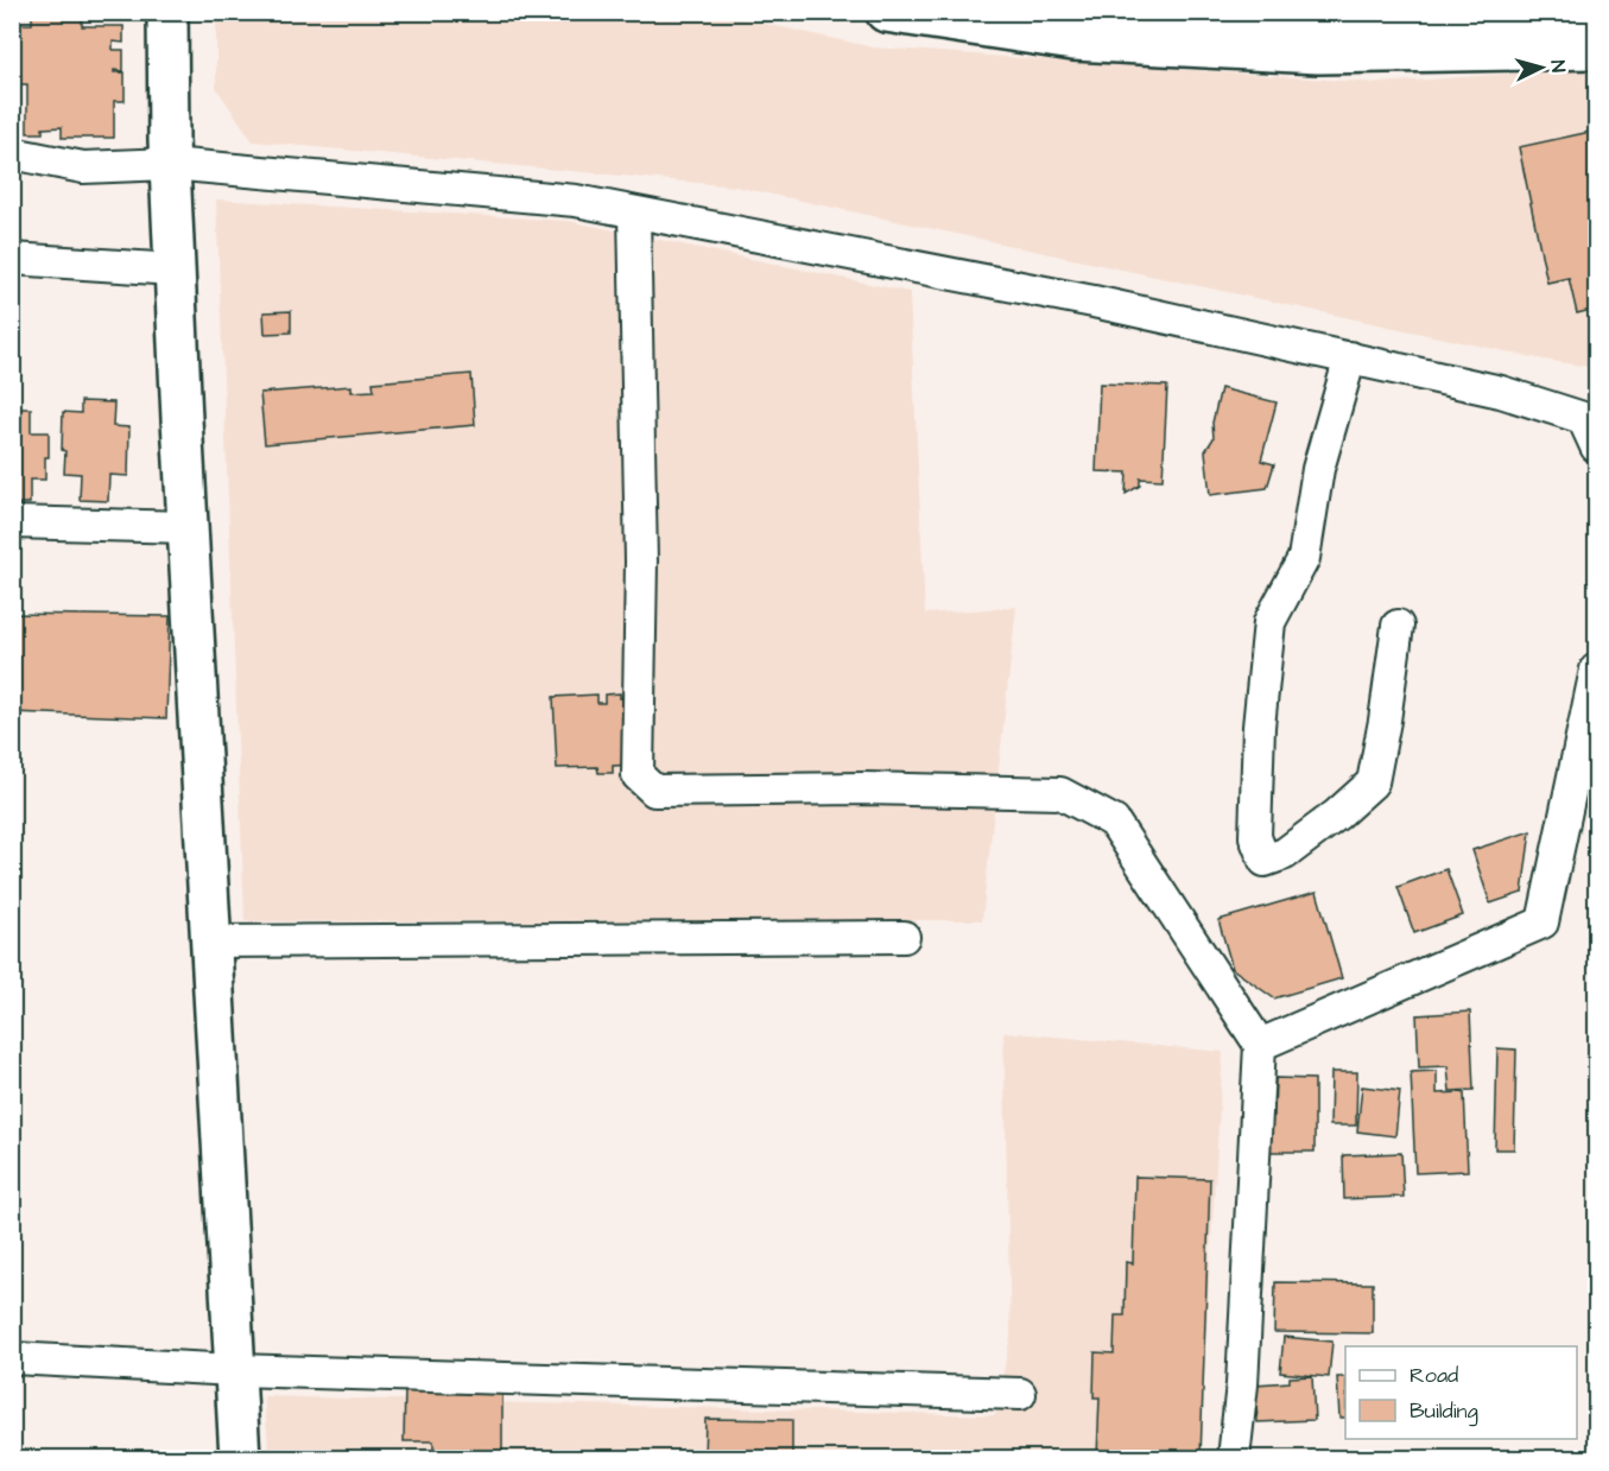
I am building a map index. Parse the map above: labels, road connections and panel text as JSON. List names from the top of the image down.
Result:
{
  "legend": ["Road", "Building"],
  "north": "right"
}
